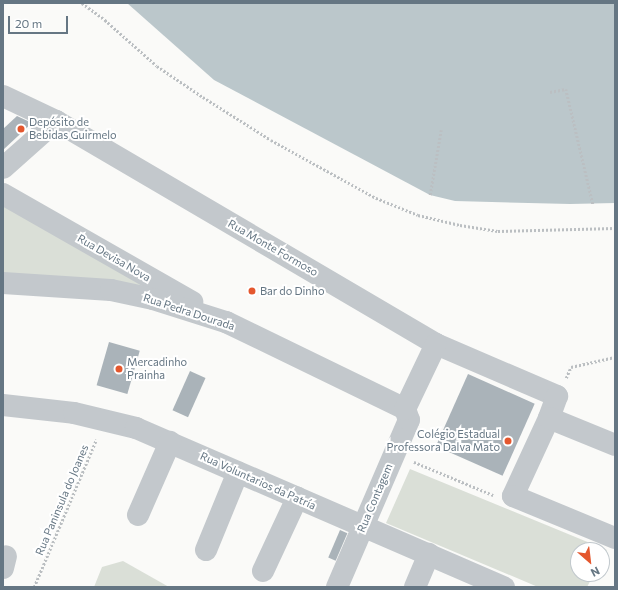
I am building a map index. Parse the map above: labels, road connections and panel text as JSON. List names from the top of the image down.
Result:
{
  "streets": {
    "street": [
      "Rua Monte Formoso",
      "Rua Devisa Nova",
      "Rua Pedra Dourada",
      "Rua Voluntarios da Patría",
      "Rua Contagem"
    ],
    "path": ["Rua Paninsula do Joanes"]
  },
  "crossings": [
    ["Rua Monte Formoso", "Rua Contagem"],
    ["Rua Devisa Nova", "Rua Pedra Dourada"],
    ["Rua Pedra Dourada", "Rua Contagem"],
    ["Rua Voluntarios da Patría", "Rua Contagem"],
    ["Rua Voluntarios da Patría", "Rua Paninsula do Joanes"]
  ],
  "places": [
    "Depósito de Bebidas Guirmelo",
    "Bar do Dinho",
    "Mercadinho Prainha",
    "Colégio Estadual Professora Dalva Mato"
  ],
  "scale_bar": "20 m",
  "north": "bottom right"
}
